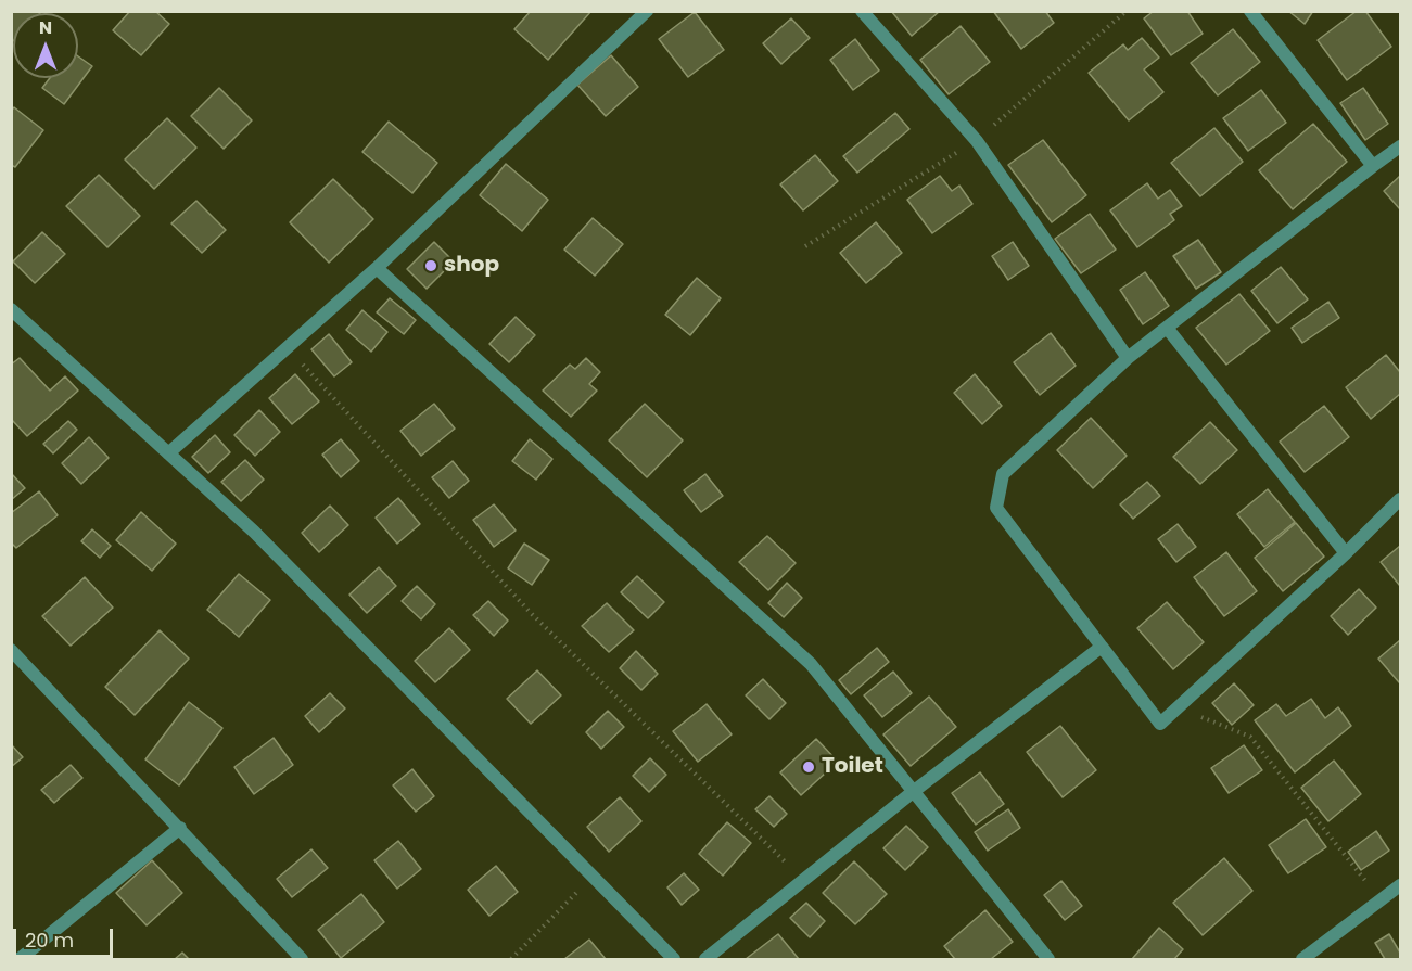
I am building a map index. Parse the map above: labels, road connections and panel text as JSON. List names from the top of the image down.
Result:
{
  "places": ["shop", "Toilet"],
  "scale_bar": "20 m",
  "north": "top"
}
